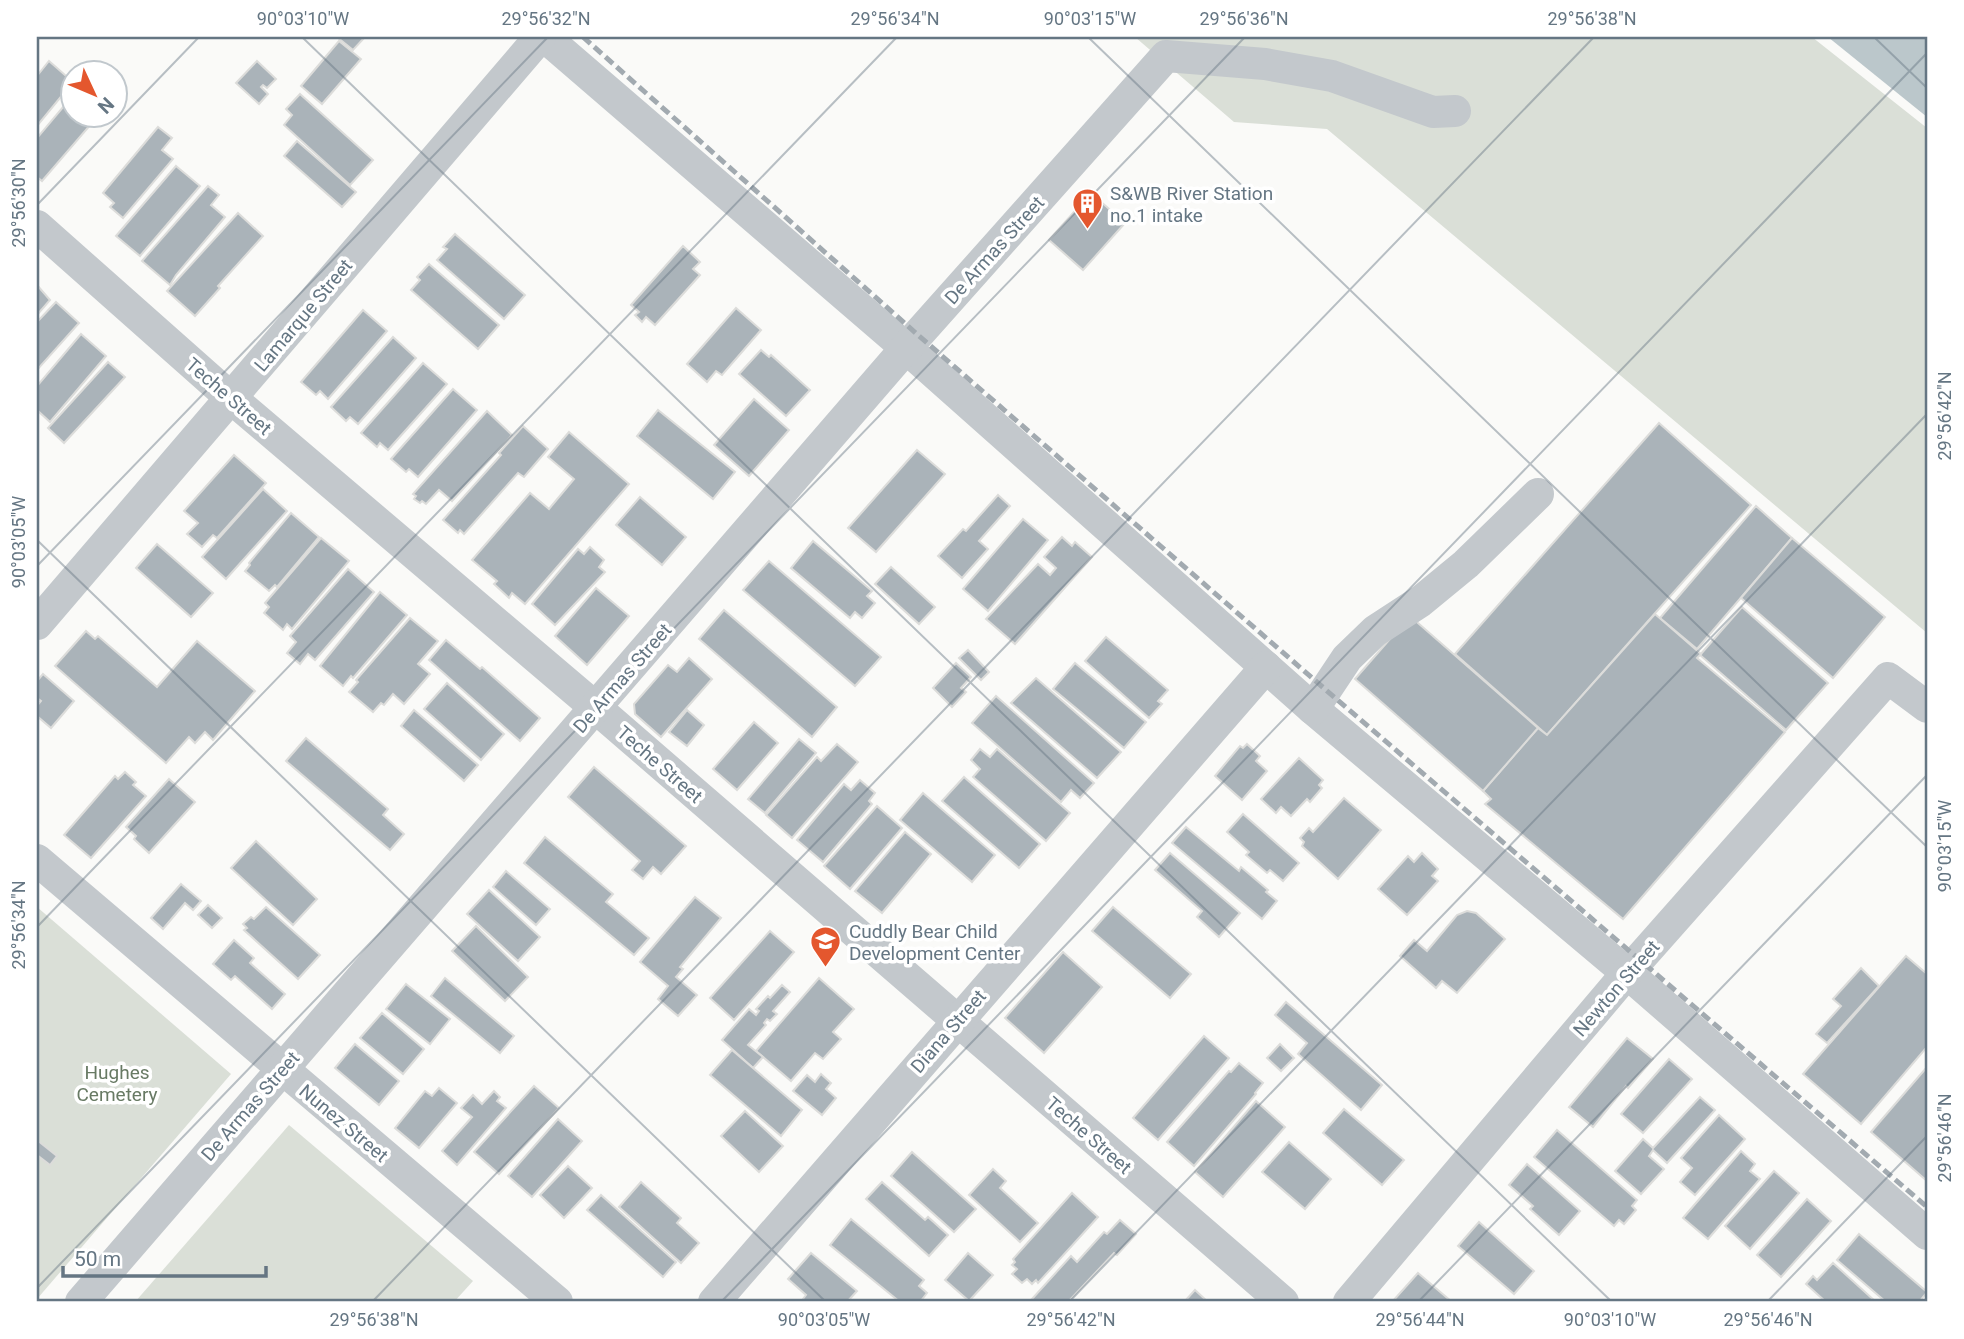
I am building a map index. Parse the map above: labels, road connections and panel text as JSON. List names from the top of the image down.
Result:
{
  "streets": {
    "street": [
      "De Armas Street",
      "Lamarque Street",
      "Teche Street",
      "Newton Street",
      "Diana Street",
      "Nunez Street"
    ]
  },
  "crossings": [
    ["De Armas Street", "Teche Street"],
    ["De Armas Street", "Nunez Street"],
    ["Lamarque Street", "Teche Street"],
    ["Teche Street", "Diana Street"]
  ],
  "parks": ["Hughes Cemetery"],
  "places": {
    "building": ["S&WB River Station no.1 intake"],
    "school or university": ["Cuddly Bear Child Development Center"]
  },
  "scale_bar": "50 m",
  "north": "bottom right",
  "coordinates": [
    "90°03'10\"W",
    "29°56'32\"N",
    "29°56'34\"N",
    "90°03'15\"W",
    "29°56'36\"N",
    "29°56'38\"N",
    "29°56'30\"N",
    "29°56'42\"N",
    "90°03'05\"W",
    "29°56'46\"N",
    "29°56'44\"N"
  ]
}
